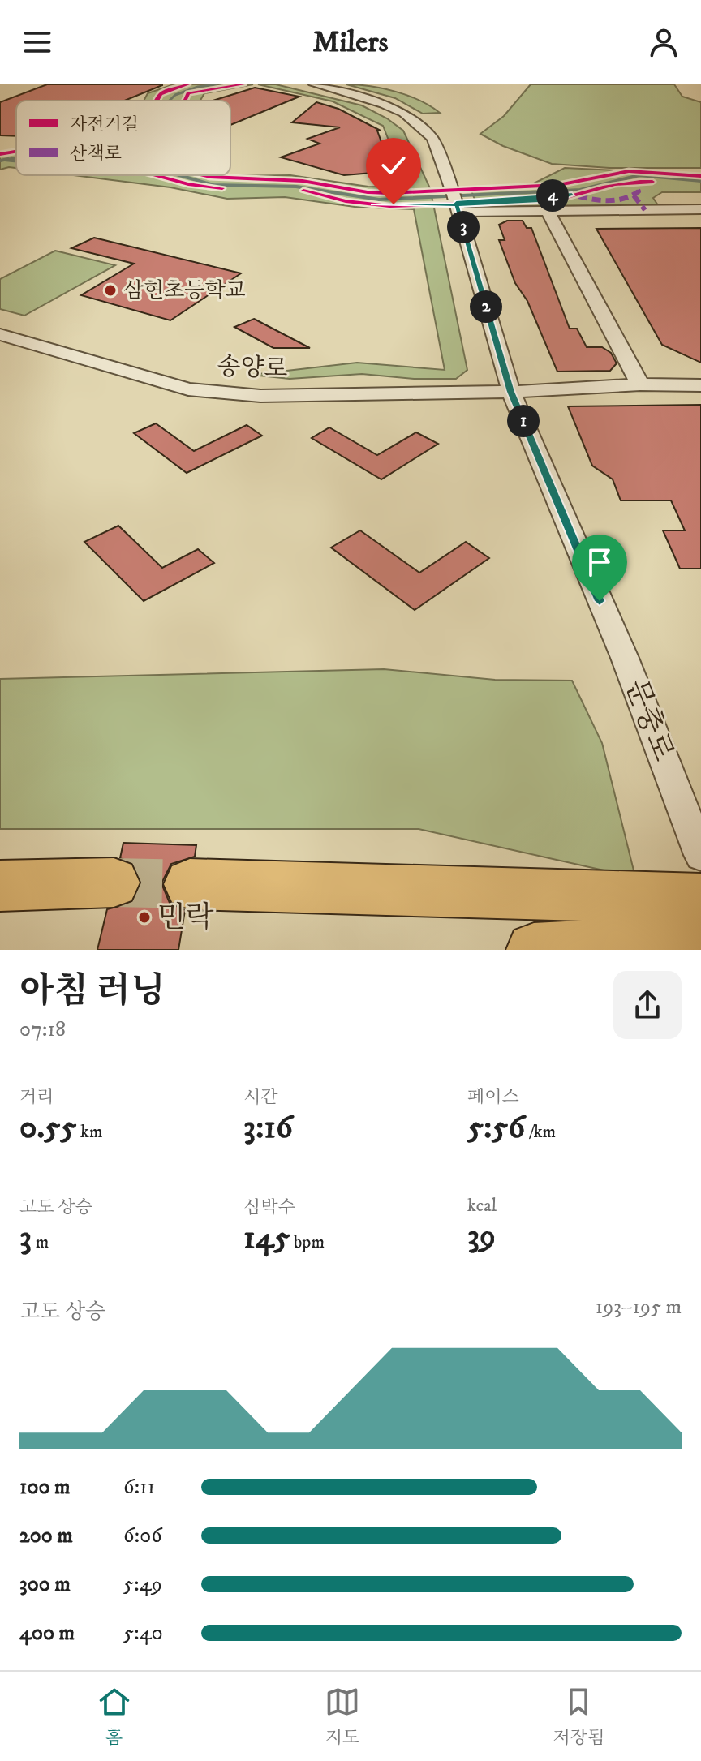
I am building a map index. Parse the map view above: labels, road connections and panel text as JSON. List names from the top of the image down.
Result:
{
  "streets": {
    "street": ["송양로", "문충로"]
  },
  "crossings": [
    ["송양로", "문충로"]
  ],
  "places": ["삼현초등학교", "민락"],
  "legend": ["자전거길", "산책로"],
  "page": {
    "header": "Milers",
    "pins": [
      "4",
      "3",
      "2",
      "1"
    ],
    "heading": ["아침 러닝", "07:18"],
    "stats": [
      ["거리", "0.55 km"],
      ["시간", "3:16"],
      ["페이스", "5:56 /km"],
      ["고도 상승", "3 m"],
      ["심박수", "145 bpm"],
      ["kcal", "39"]
    ],
    "chart": ["고도 상승", "193–195 m"],
    "list": [
      {
        "name": "100 m",
        "note": "6:11"
      },
      {
        "name": "200 m",
        "note": "6:06"
      },
      {
        "name": "300 m",
        "note": "5:49"
      },
      {
        "name": "400 m",
        "note": "5:40"
      }
    ],
    "tabs": ["홈", "지도", "저장됨"]
  }
}
